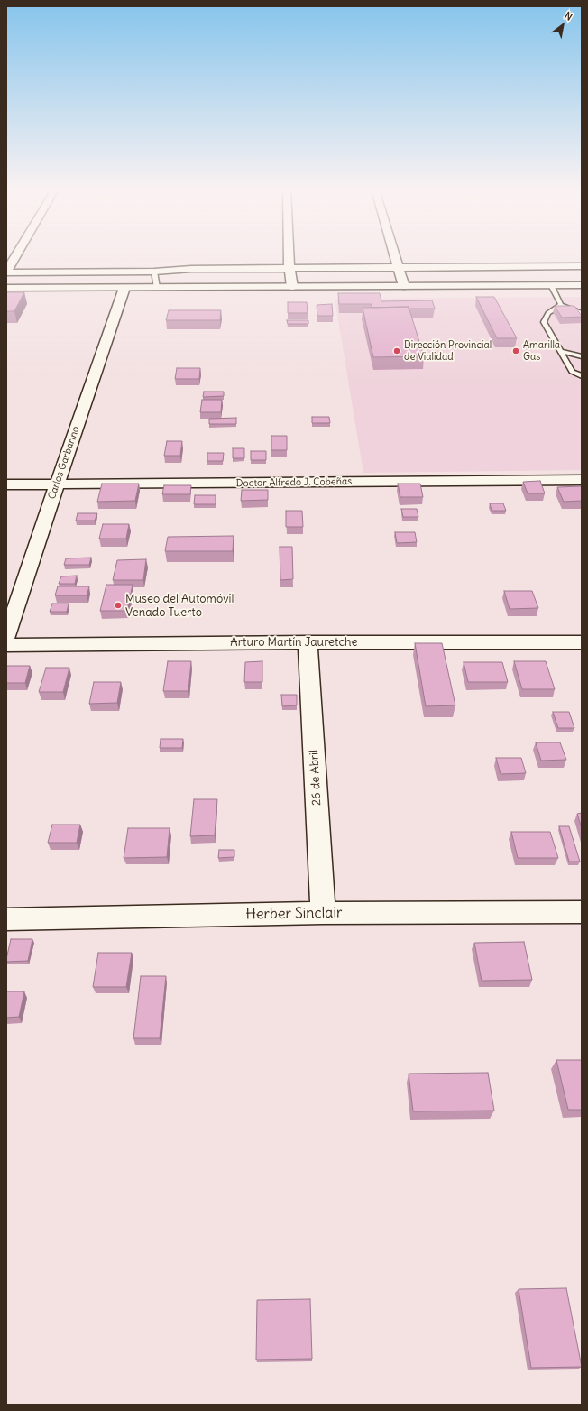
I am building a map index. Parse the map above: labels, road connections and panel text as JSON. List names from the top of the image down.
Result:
{
  "streets": {
    "main road": [
      "Carlos Garbarino",
      "Doctor Alfredo J. Cobeñas",
      "Arturo Martín Jauretche",
      "26 de Abril",
      "Herber Sinclair"
    ]
  },
  "crossings": [
    ["Carlos Garbarino", "Doctor Alfredo J. Cobeñas"],
    ["Arturo Martín Jauretche", "26 de Abril"],
    ["26 de Abril", "Herber Sinclair"]
  ],
  "places": ["Dirección Provincial de Vialidad", "Amarilla Gas", "Museo del Automóvil Venado Tuerto"],
  "north": "top right"
}
